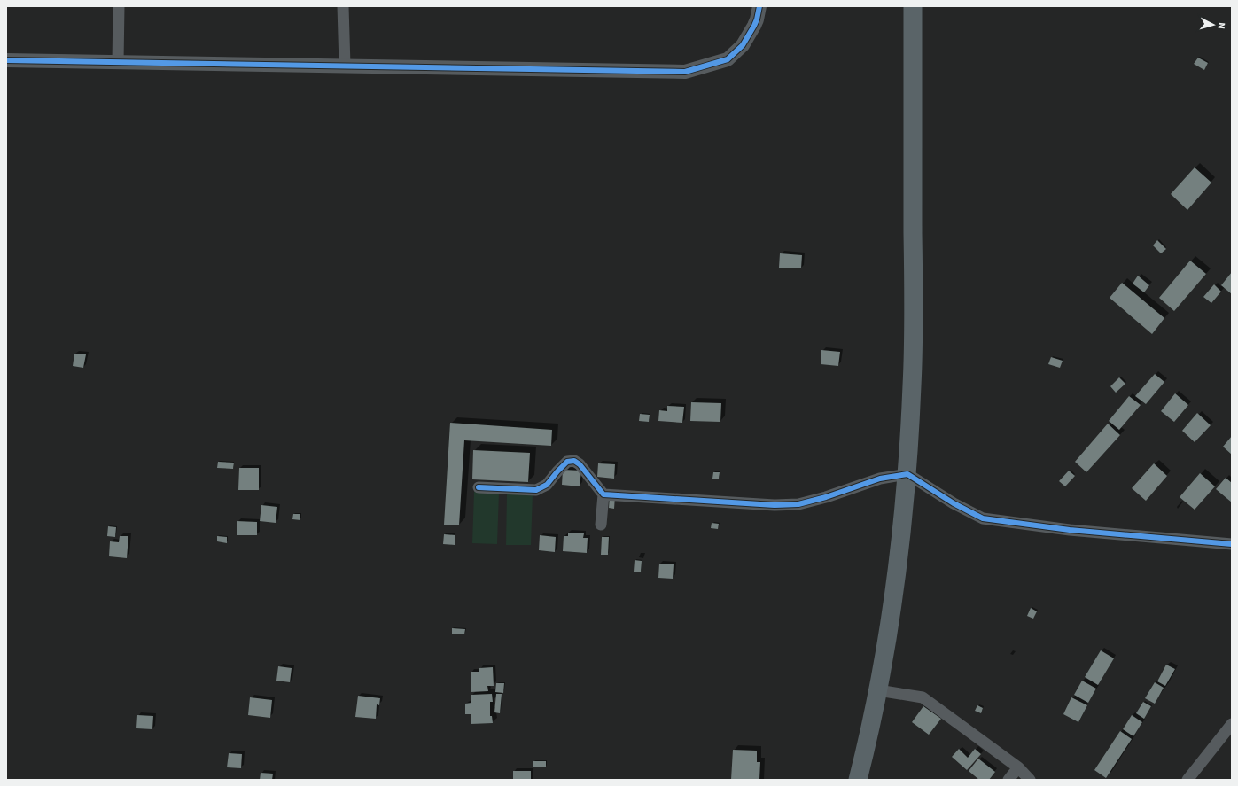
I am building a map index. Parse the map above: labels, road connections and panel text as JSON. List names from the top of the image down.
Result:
{
  "north": "right"
}
